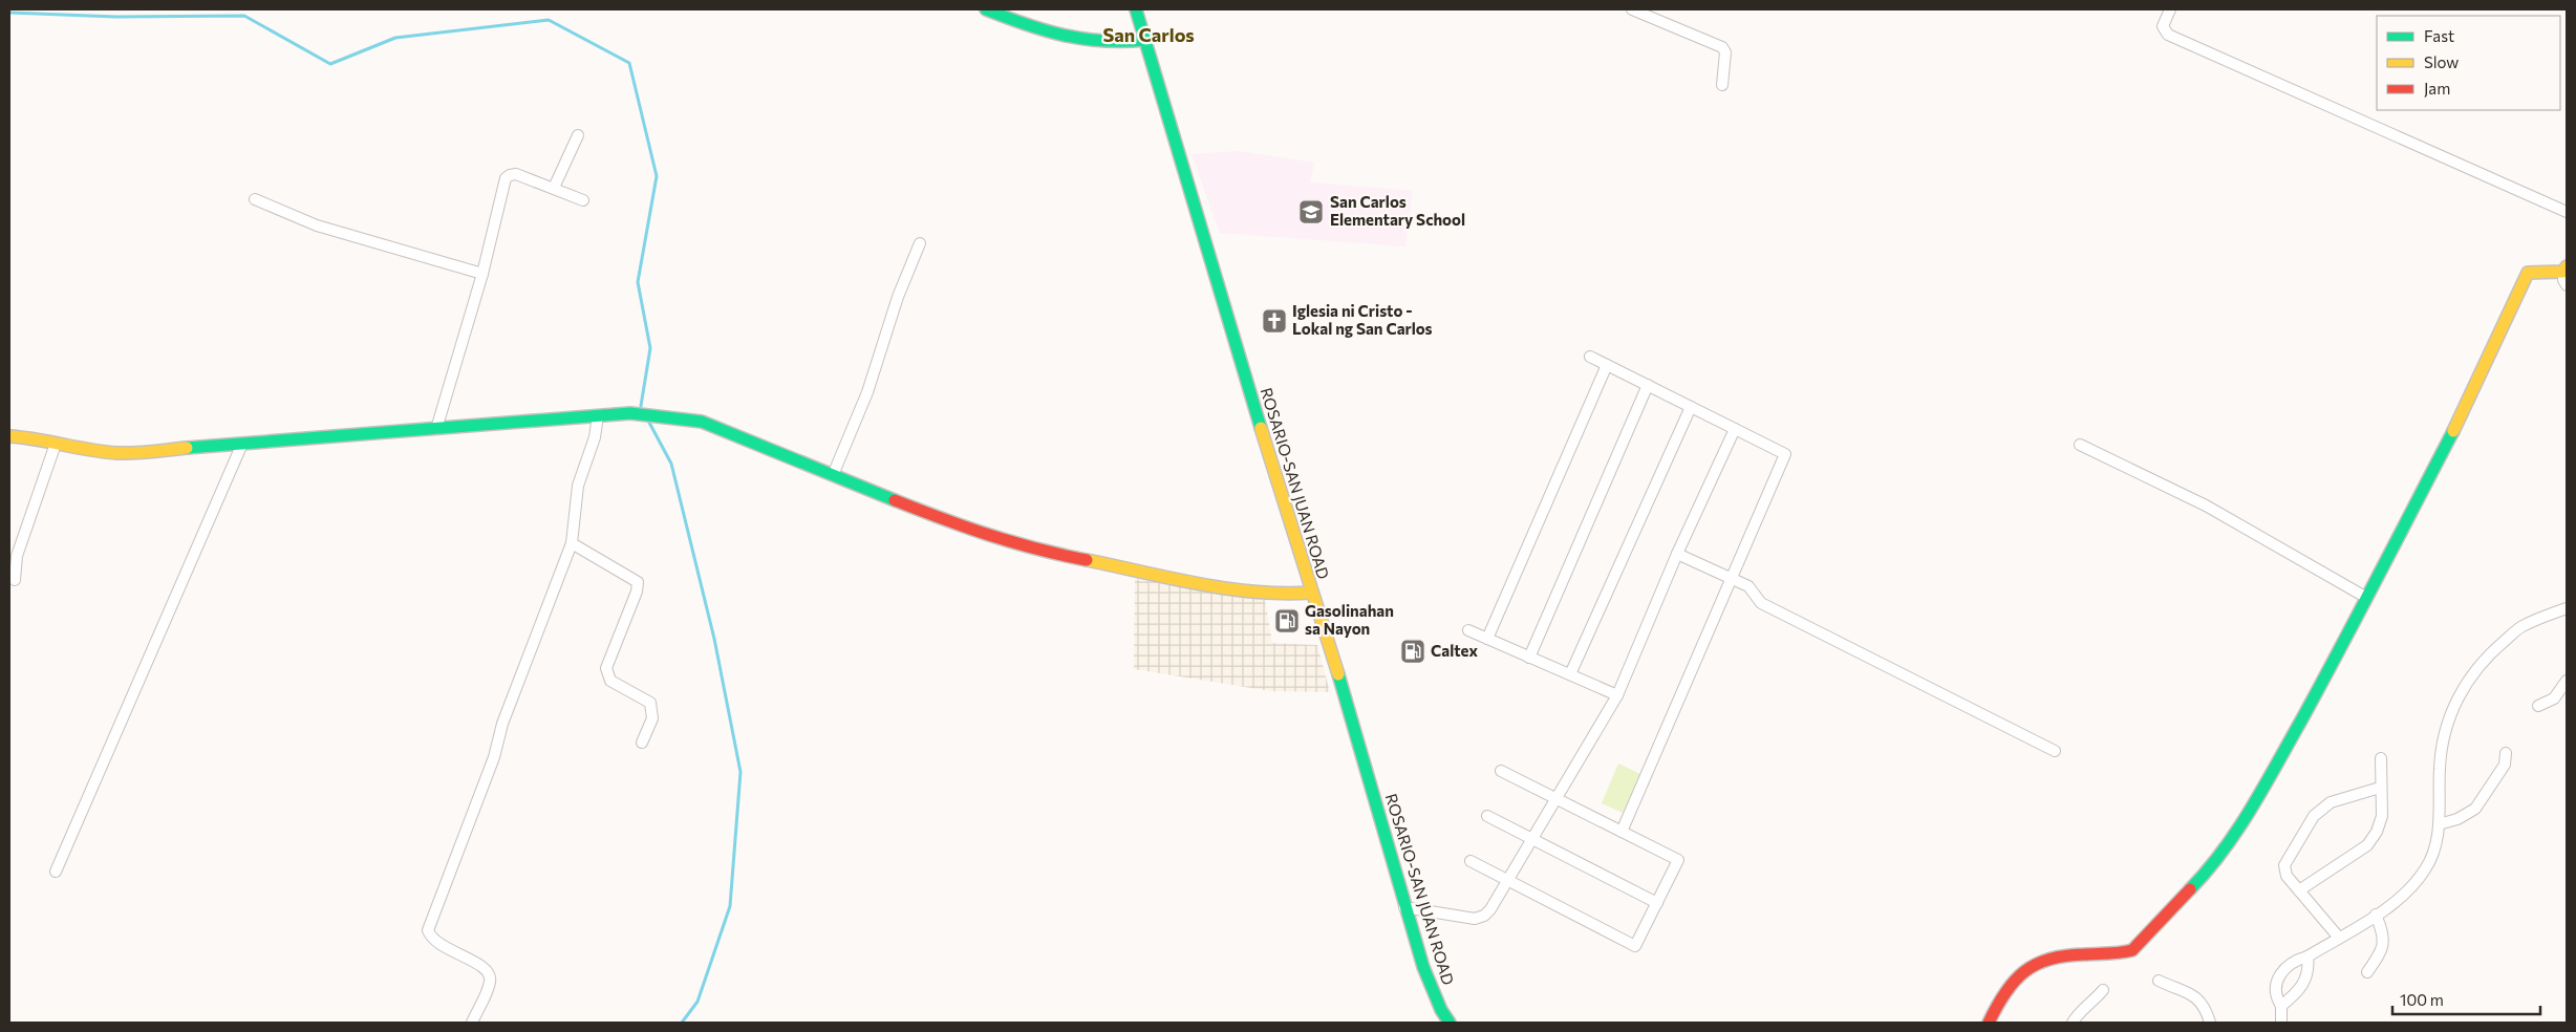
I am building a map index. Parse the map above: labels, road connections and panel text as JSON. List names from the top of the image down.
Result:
{
  "streets": {
    "street": ["ROSARIO-SAN JUAN ROAD"]
  },
  "districts": ["San Carlos"],
  "places": {
    "school or university": ["San Carlos Elementary School"],
    "church": ["Iglesia ni Cristo - Lokal ng San Carlos"],
    "fuel station": ["Gasolinahan sa Nayon", "Caltex"]
  },
  "legend": ["Fast", "Slow", "Jam"],
  "scale_bar": "100 m"
}
